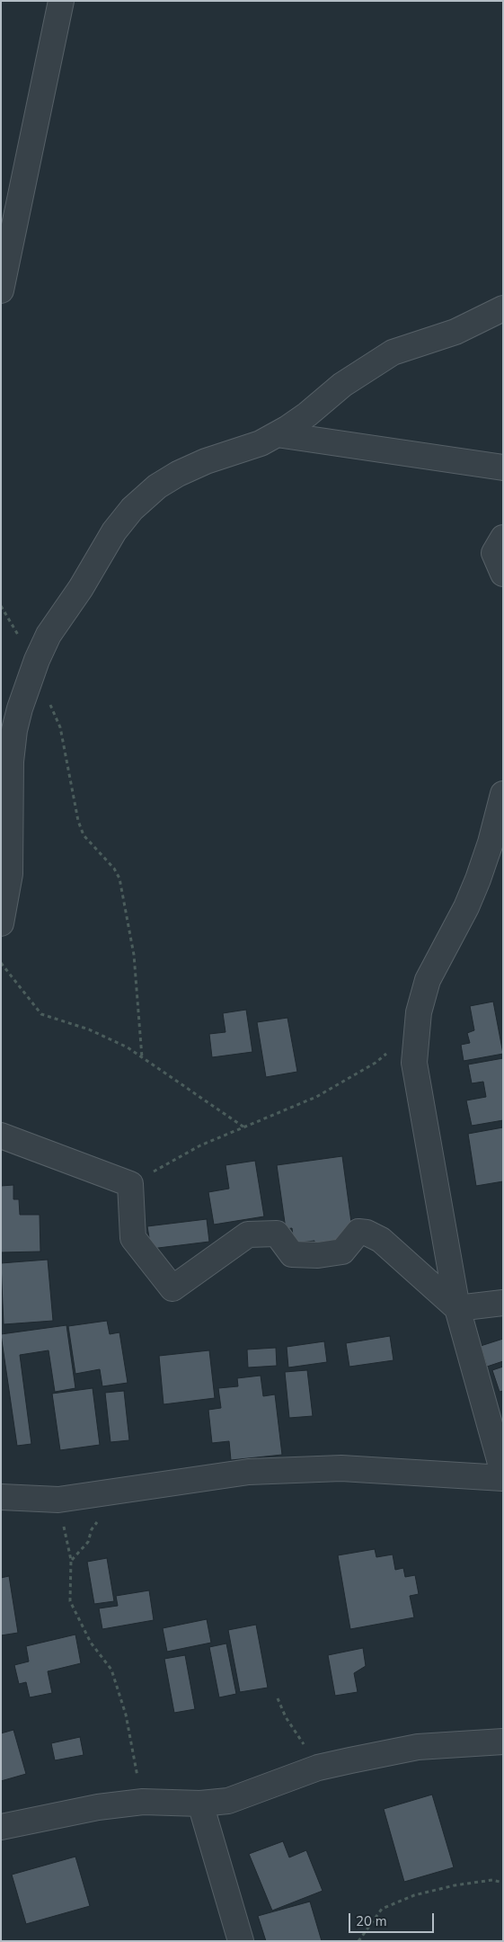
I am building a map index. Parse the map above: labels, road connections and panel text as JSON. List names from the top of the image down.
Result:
{
  "scale_bar": "20 m"
}
